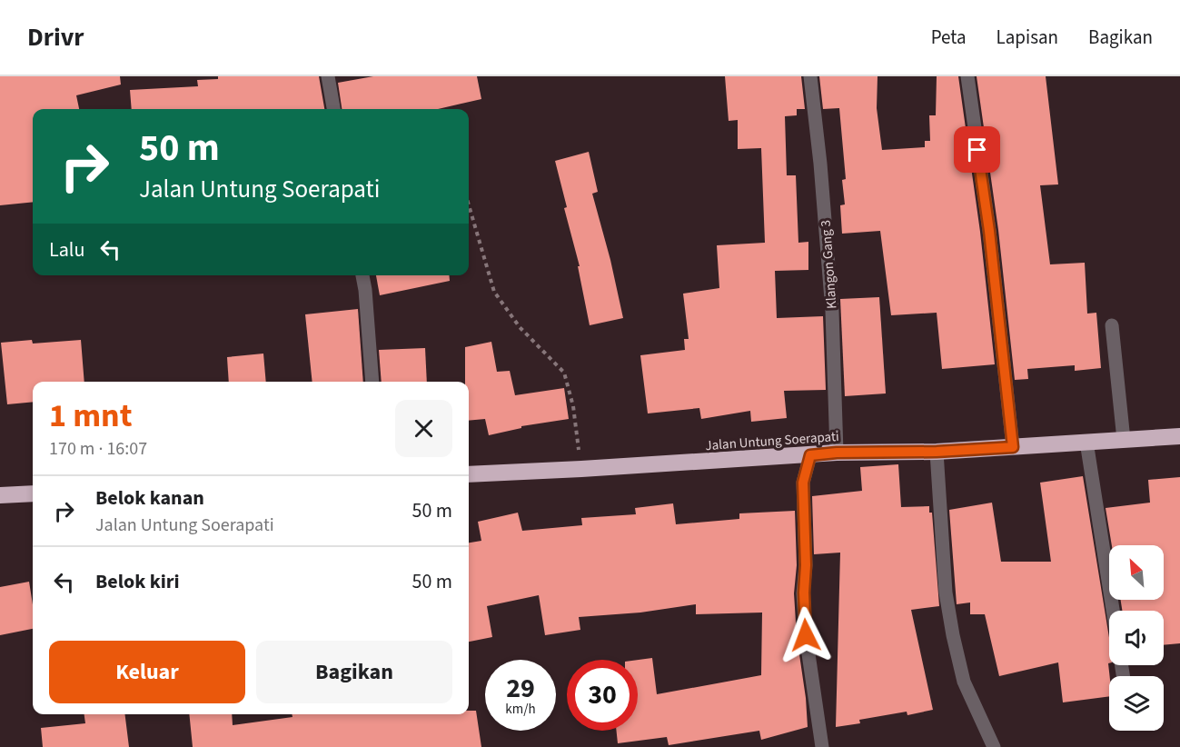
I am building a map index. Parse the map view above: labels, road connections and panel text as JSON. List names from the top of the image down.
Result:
{
  "streets": {
    "highway": ["Jalan Untung Soerapati"],
    "street": ["Klangon Gang 3"]
  },
  "crossings": [
    ["Klangon Gang 3", "Jalan Untung Soerapati"]
  ],
  "north": "top left",
  "page": {
    "header": "Drivr",
    "nav": ["Peta", "Lapisan", "Bagikan"],
    "turn": ["50 m", "Jalan Untung Soerapati"],
    "then": "Lalu",
    "heading": ["1 mnt", "170 m · 16:07"],
    "list": [
      {
        "name": "Belok kanan",
        "note": "Jalan Untung Soerapati",
        "value": "50 m"
      },
      {
        "name": "Belok kiri",
        "value": "50 m"
      }
    ],
    "buttons": ["Keluar", "Bagikan"],
    "speed": "29 km/h",
    "limit": "30"
  }
}
